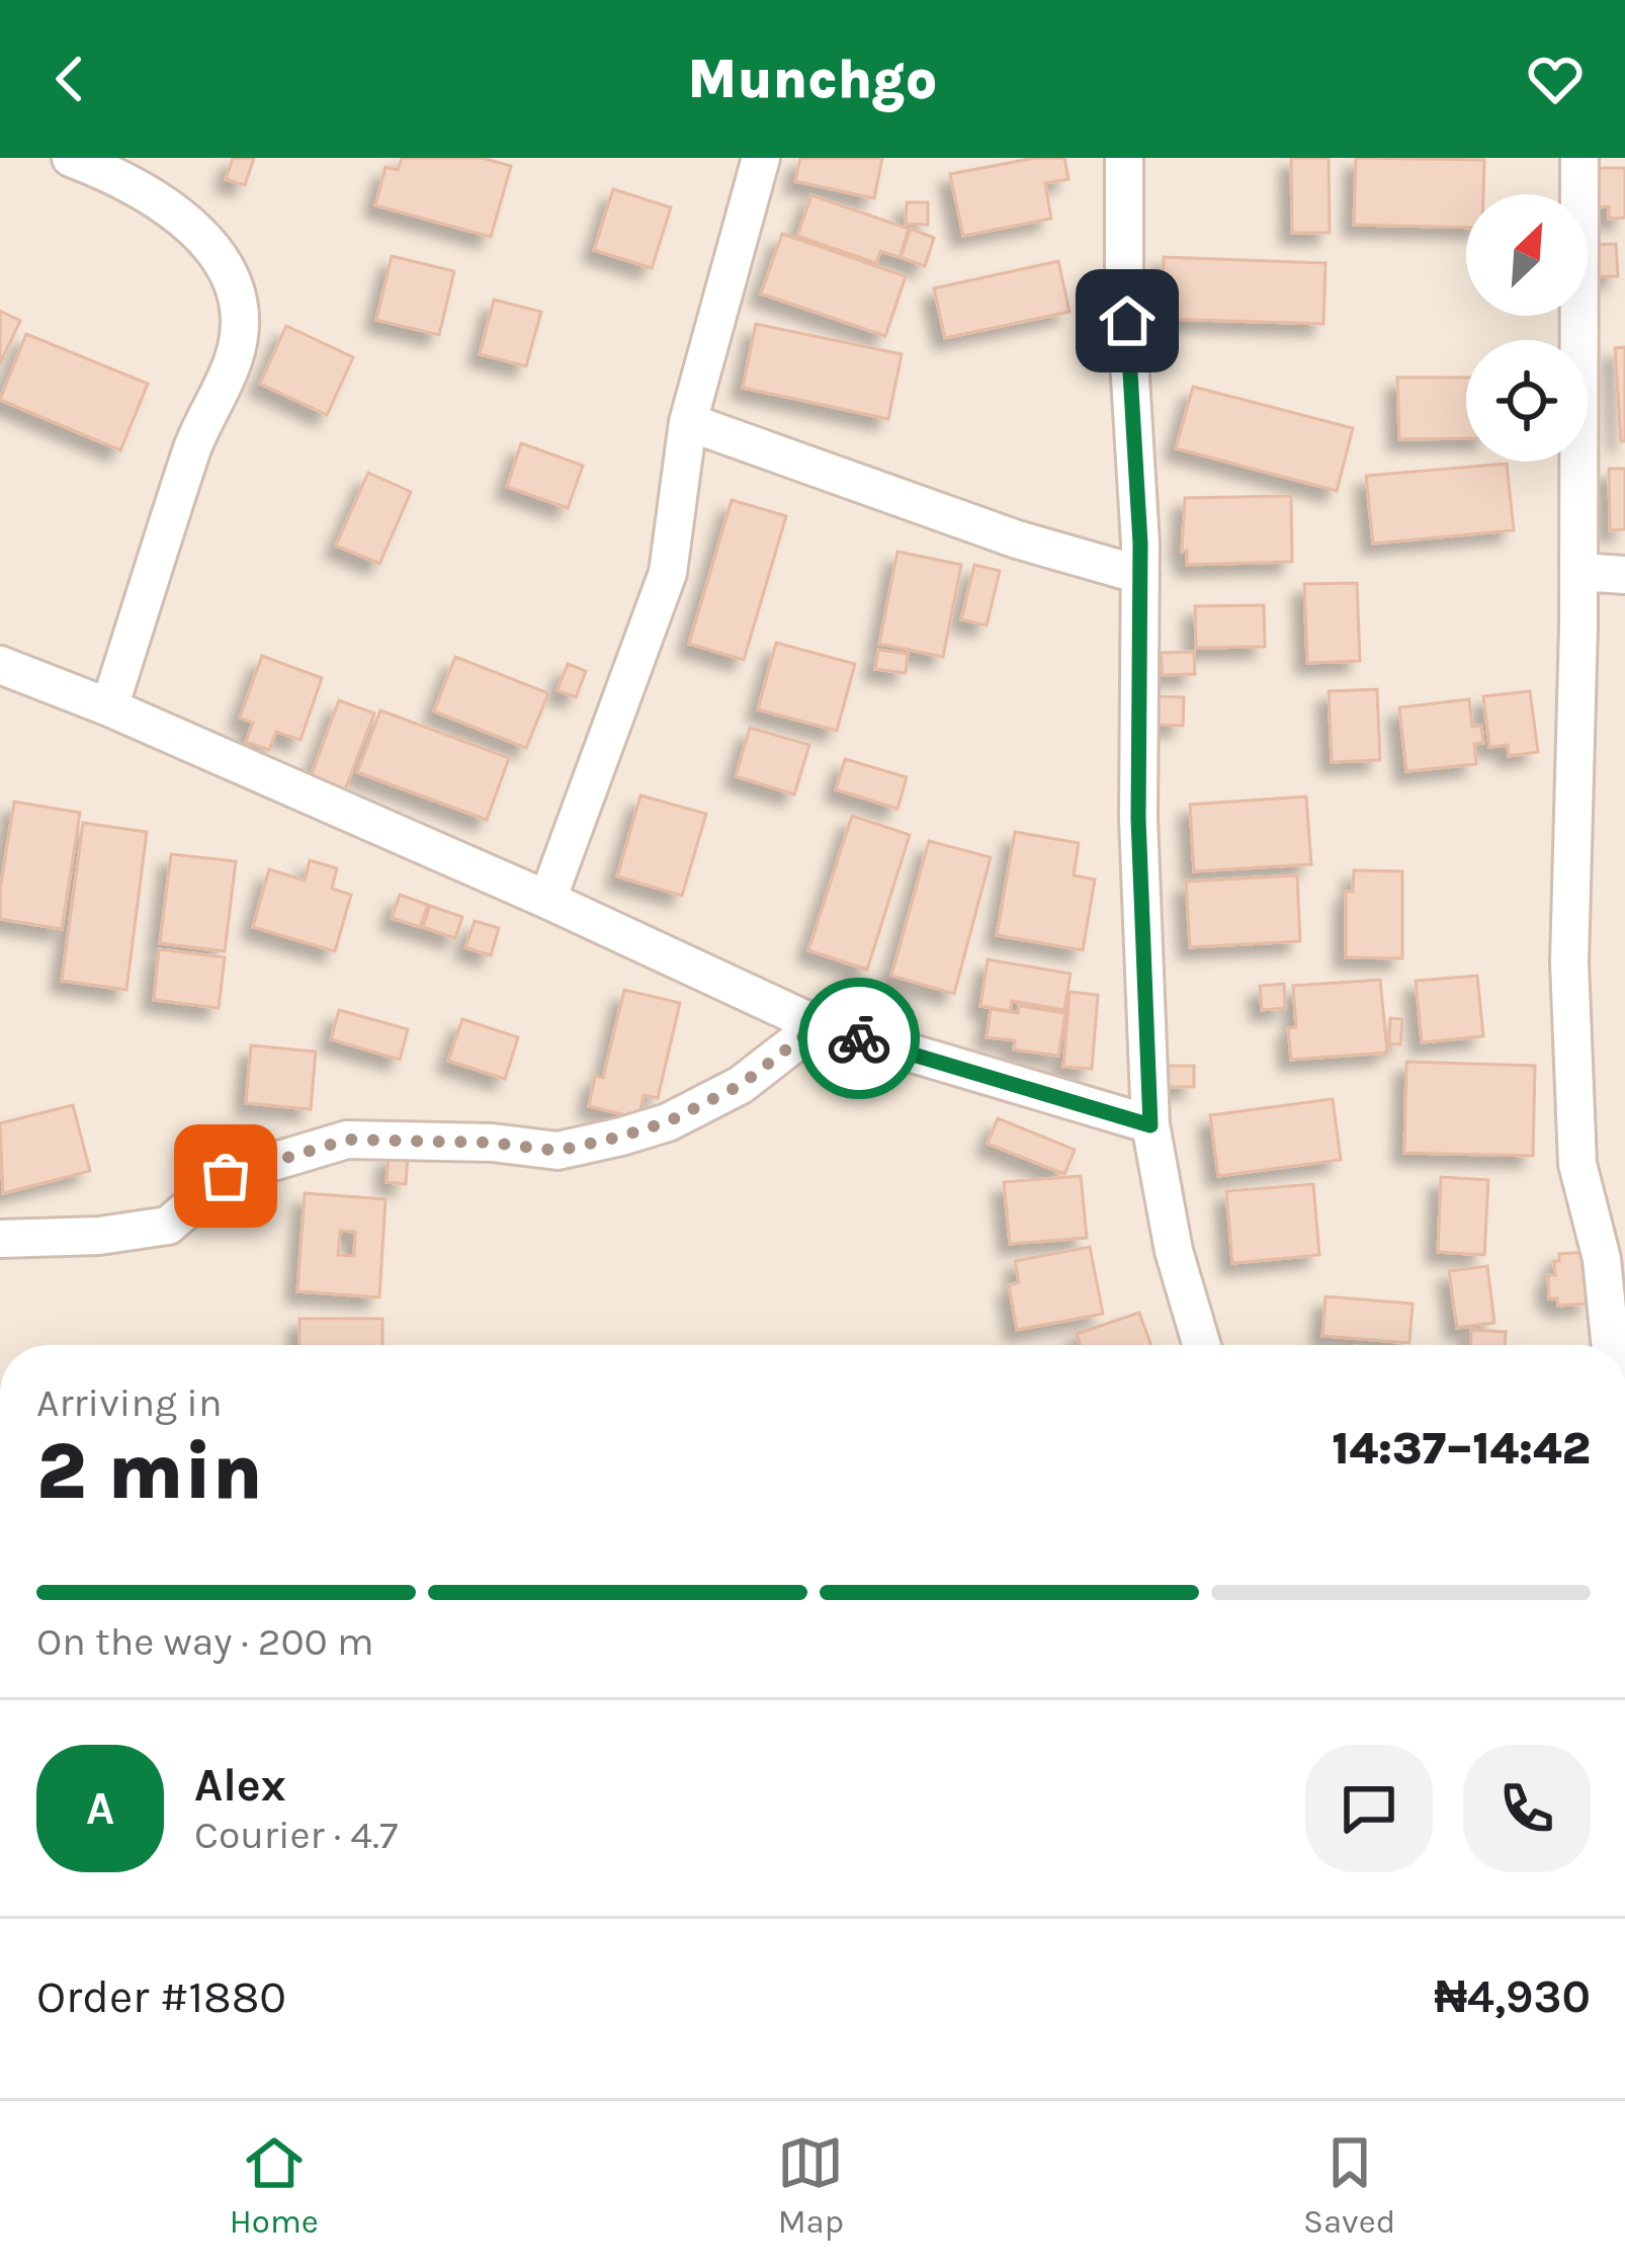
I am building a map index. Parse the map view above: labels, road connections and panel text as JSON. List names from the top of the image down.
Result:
{
  "north": "top right",
  "page": {
    "header": "Munchgo",
    "heading": ["2 min", "Arriving in", "14:37–14:42"],
    "panel": [
      "Alex",
      "Courier · 4.7",
      "Order #1880",
      "₦4,930"
    ],
    "bar": "On the way · 200 m",
    "round": "A",
    "tabs": ["Home", "Map", "Saved"]
  }
}
